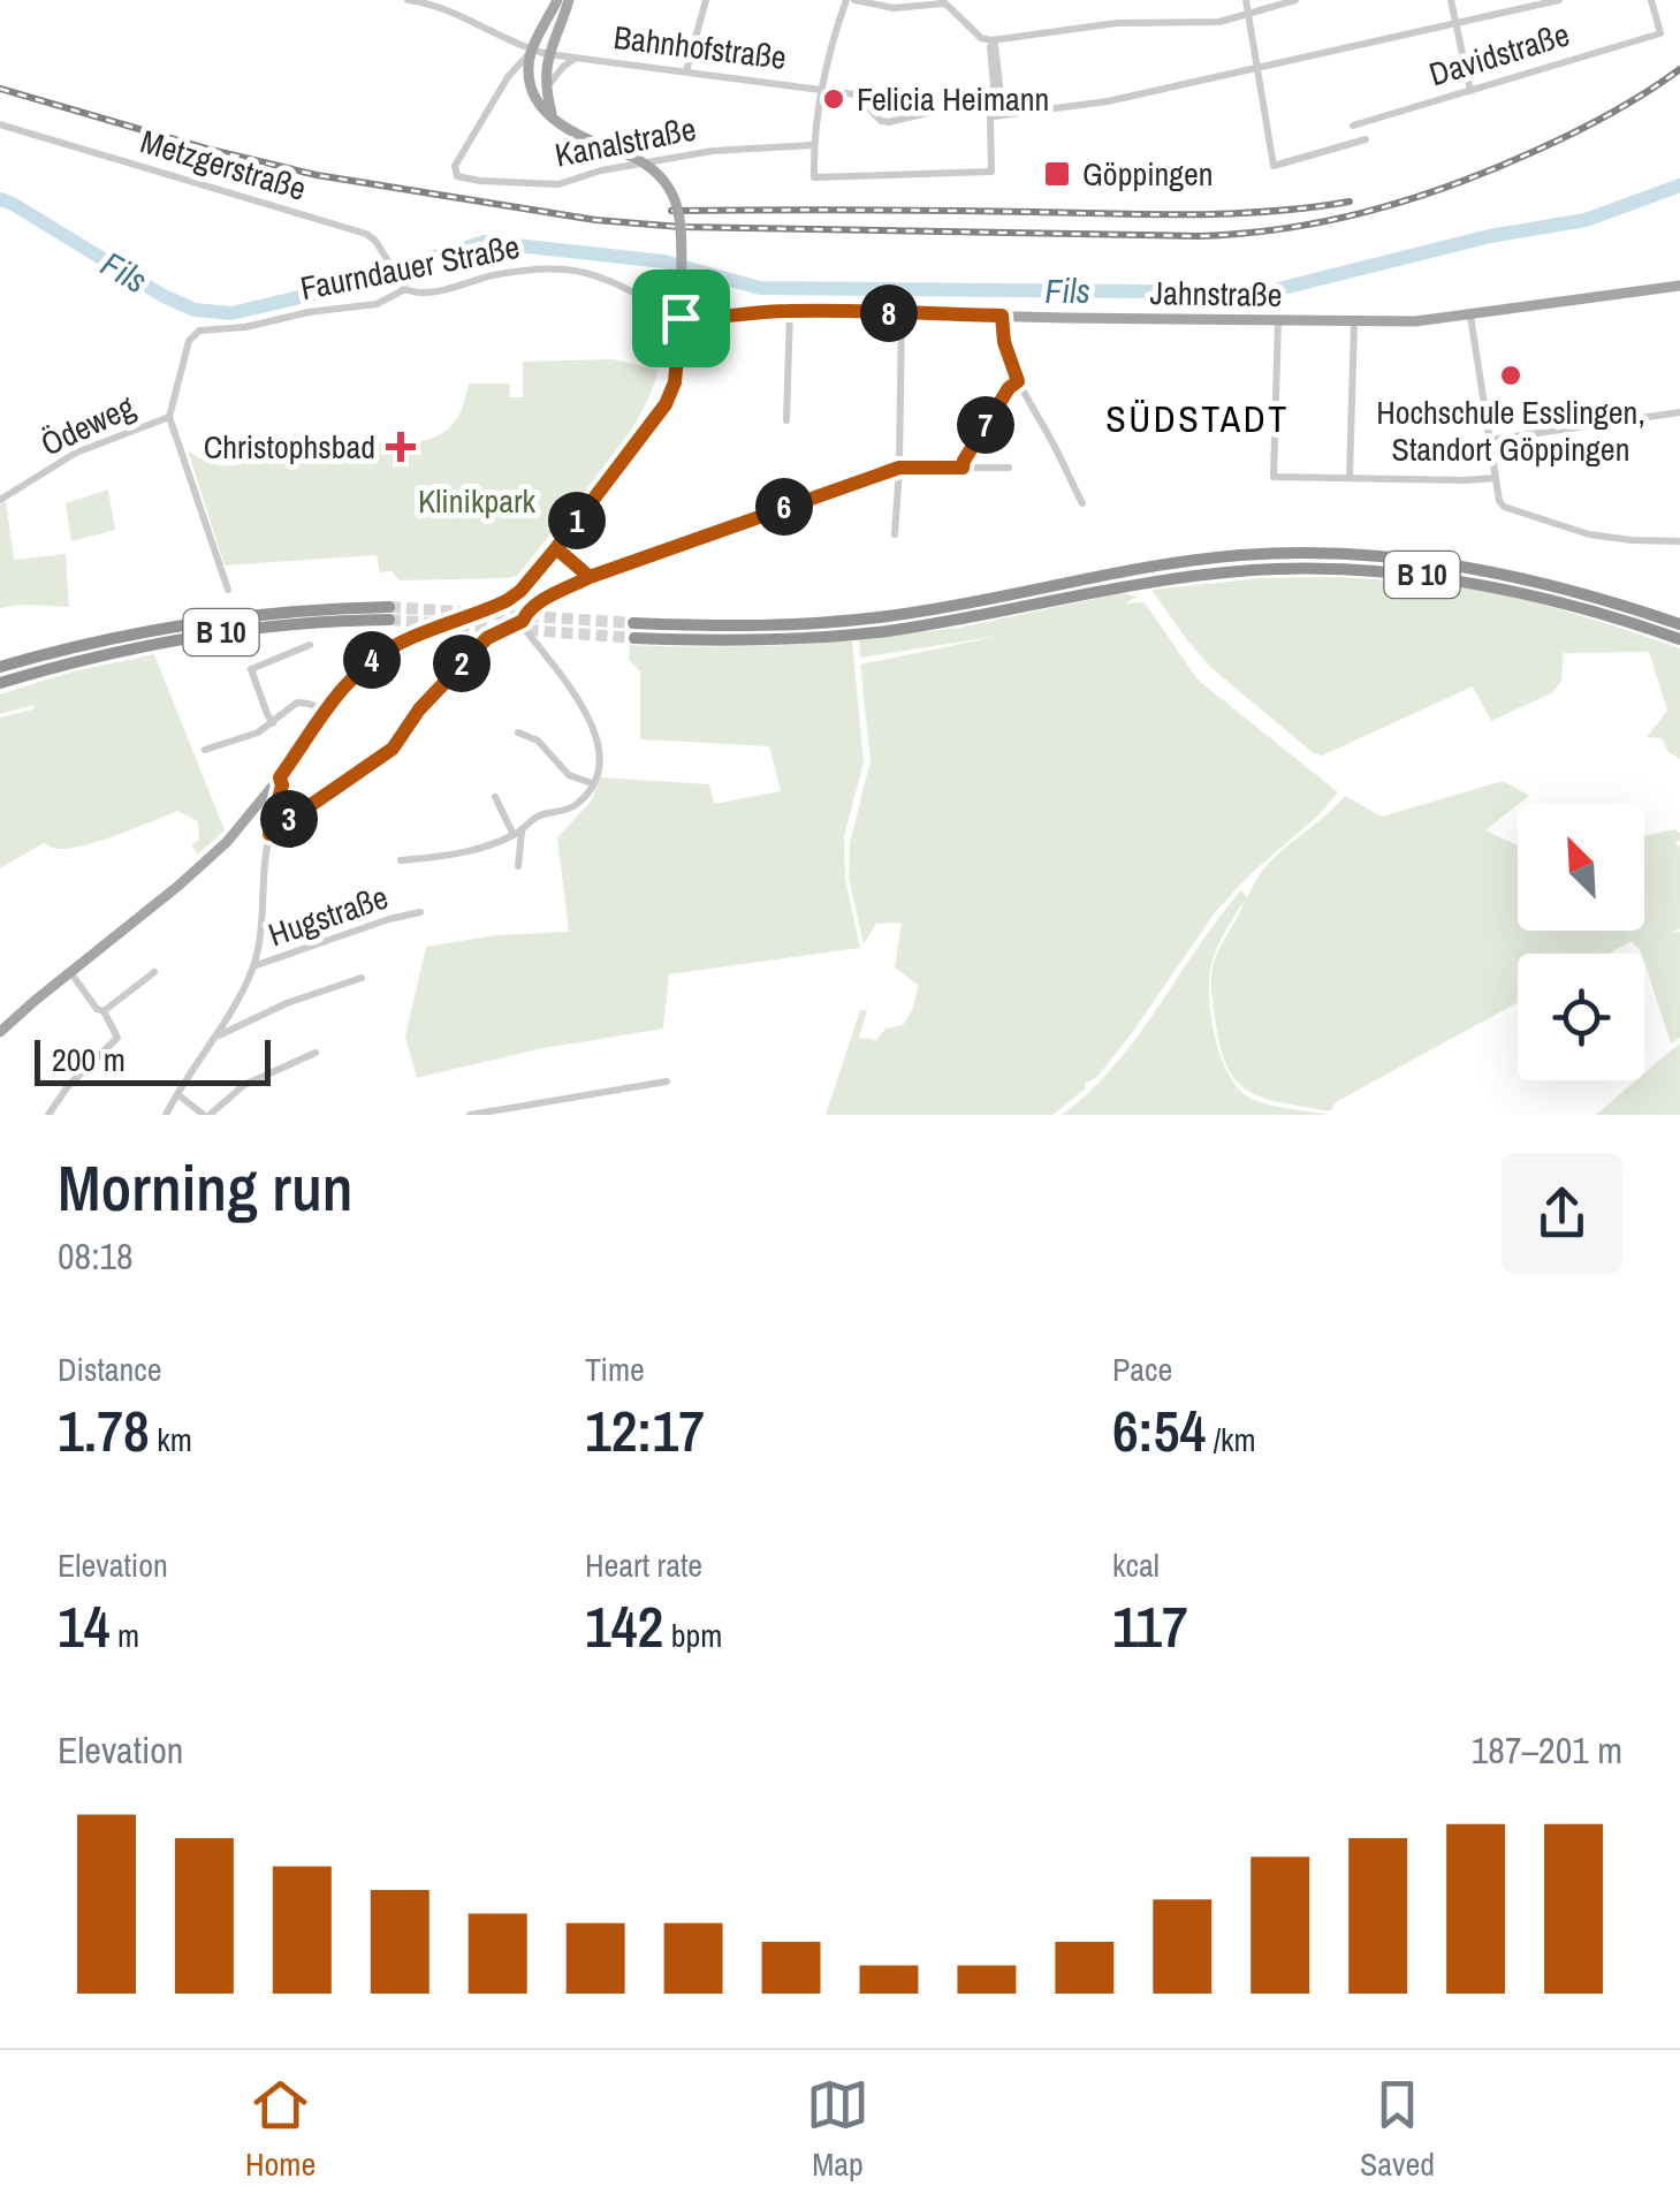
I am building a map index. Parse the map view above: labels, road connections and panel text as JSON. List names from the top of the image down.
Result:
{
  "streets": {
    "highway": ["B 10"],
    "main road": ["Jahnstraße"],
    "street": [
      "Bahnhofstraße",
      "Davidstraße",
      "Kanalstraße",
      "Metzgerstraße",
      "Faurndauer Straße",
      "Ödeweg",
      "Hugstraße"
    ]
  },
  "crossings": [
    ["Bahnhofstraße", "Kanalstraße"],
    ["Metzgerstraße", "Faurndauer Straße"],
    ["Faurndauer Straße", "Jahnstraße"],
    ["Faurndauer Straße", "Ödeweg"]
  ],
  "districts": ["SÜDSTADT"],
  "water": ["Fils"],
  "parks": ["Klinikpark"],
  "places": {
    "other": ["Felicia Heimann", "Hochschule Esslingen, Standort Göppingen"],
    "transit": ["Göppingen"],
    "health": ["Christophsbad"]
  },
  "scale_bar": "200 m",
  "north": "top left",
  "page": {
    "pins": [
      "8",
      "7",
      "6",
      "1",
      "4",
      "2",
      "3"
    ],
    "scale": "200 m",
    "heading": ["Morning run", "08:18"],
    "stats": [
      ["Distance", "1.78 km"],
      ["Time", "12:17"],
      ["Pace", "6:54 /km"],
      ["Elevation", "14 m"],
      ["Heart rate", "142 bpm"],
      ["kcal", "117"]
    ],
    "chart": ["Elevation", "187–201 m"],
    "tabs": ["Home", "Map", "Saved"]
  }
}
